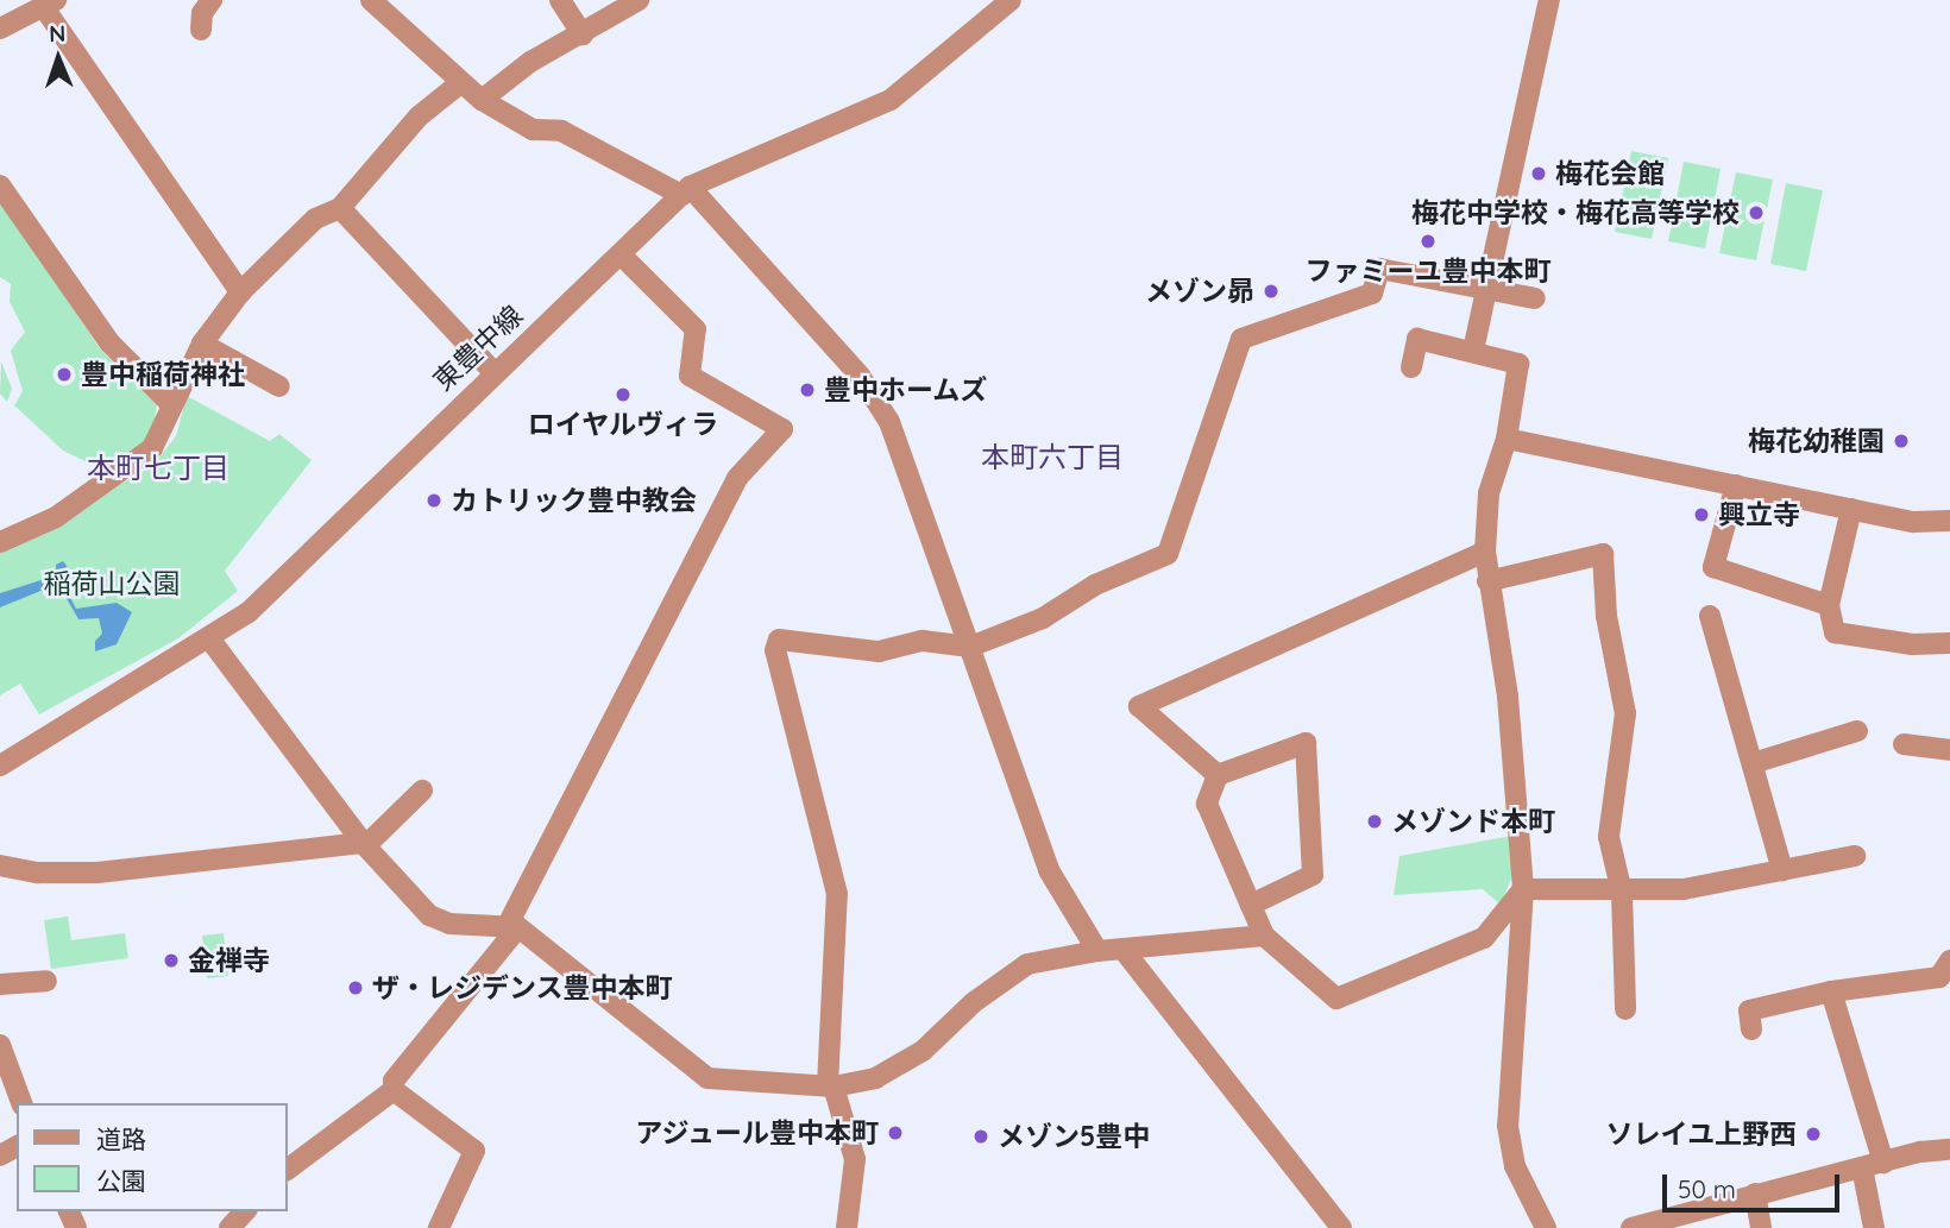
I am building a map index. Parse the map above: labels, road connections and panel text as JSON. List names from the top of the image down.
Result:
{
  "streets": {
    "street": ["東豊中線"]
  },
  "districts": ["本町六丁目", "本町七丁目"],
  "parks": ["稲荷山公園"],
  "places": [
    "梅花会館",
    "梅花中学校・梅花高等学校",
    "ファミーユ豊中本町",
    "メゾン昴",
    "豊中稲荷神社",
    "豊中ホームズ",
    "ロイヤルヴィラ",
    "梅花幼稚園",
    "カトリック豊中教会",
    "興立寺",
    "メゾンド本町",
    "金禅寺",
    "ザ・レジデンス豊中本町",
    "アジュール豊中本町",
    "ソレイユ上野西",
    "メゾン5豊中"
  ],
  "legend": ["道路", "公園"],
  "scale_bar": "50 m",
  "north": "top"
}
